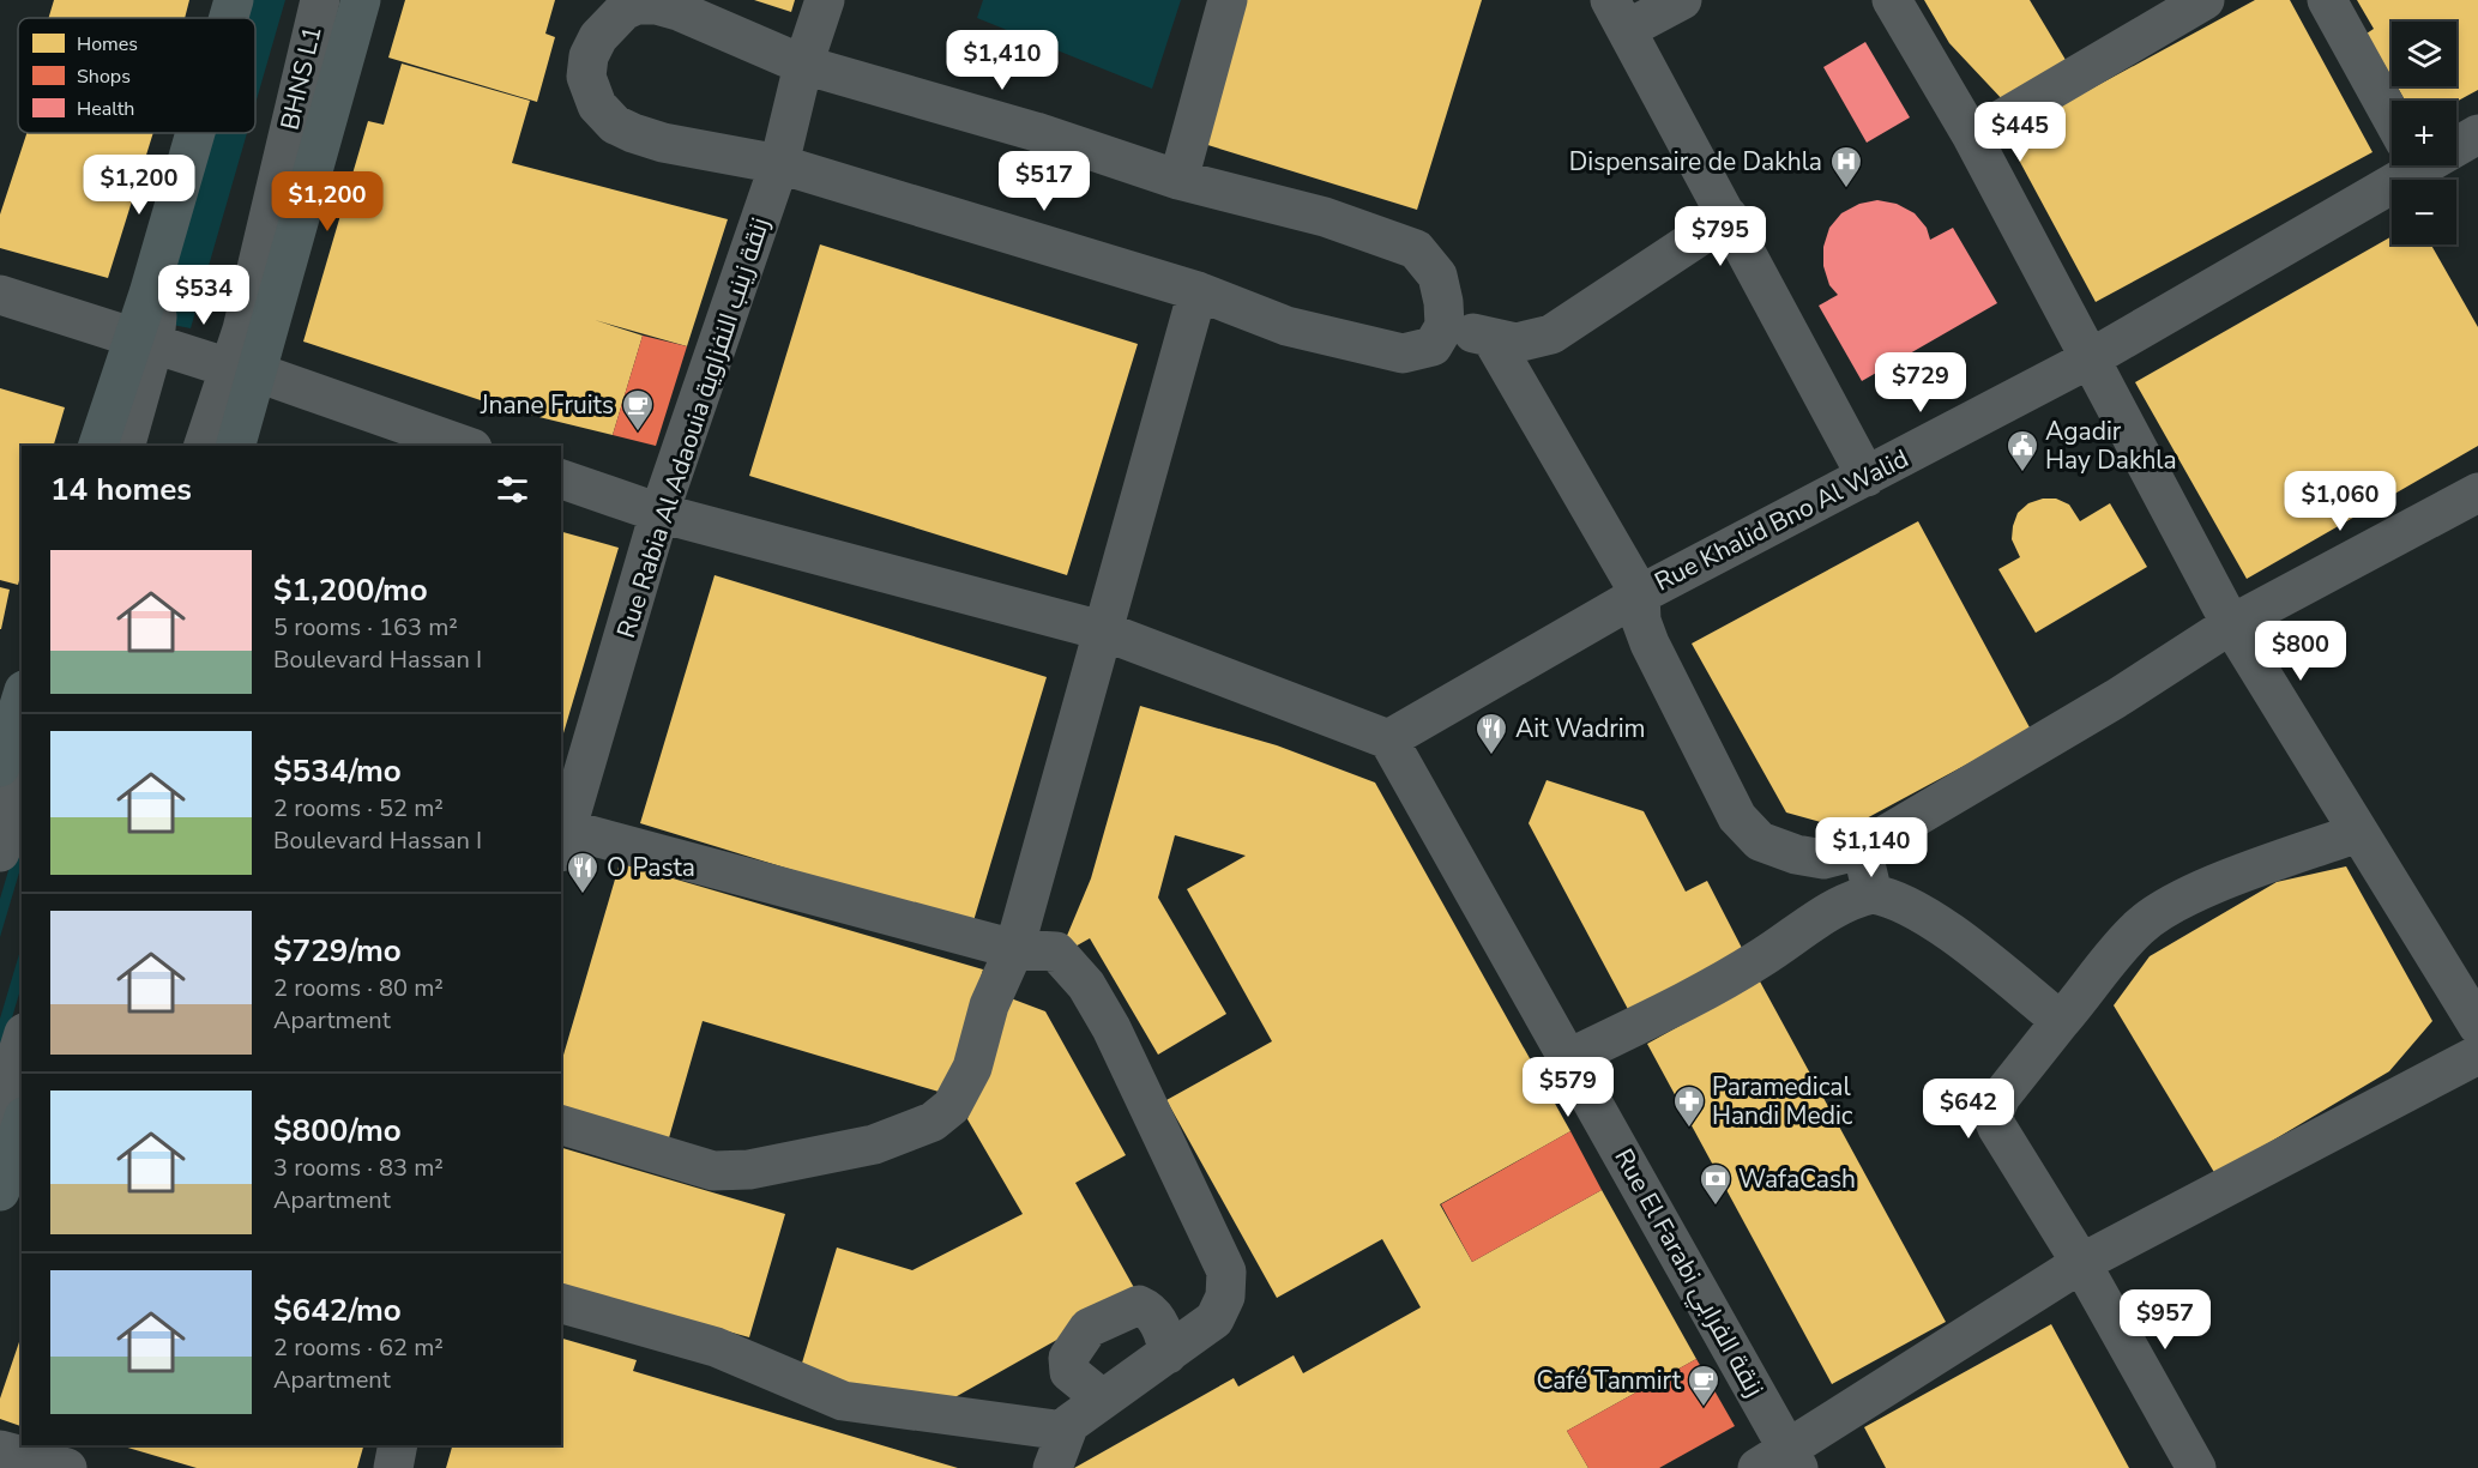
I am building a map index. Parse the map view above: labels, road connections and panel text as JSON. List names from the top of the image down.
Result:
{
  "streets": {
    "street": [
      "BHNS L1",
      "Rue Rabia Al Adaouia زنقة زينب النفزاوية",
      "Rue Khalid Bno Al Walid",
      "Rue El Farabi زنقة الفرابي"
    ]
  },
  "crossings": [
    ["Rue Khalid Bno Al Walid", "Rue El Farabi زنقة الفرابي"]
  ],
  "places": {
    "hospital": ["Dispensaire de Dakhla"],
    "cafe": ["Jnane Fruits", "Café Tanmirt"],
    "public building": ["Agadir Hay Dakhla"],
    "restaurant": ["Ait Wadrim", "O Pasta"],
    "pharmacy": ["Paramedical Handi Medic"],
    "bank": ["WafaCash"]
  },
  "legend": ["Homes", "Shops", "Health"],
  "page": {
    "map_buttons": ["+", "−"],
    "price": [
      "$1,410",
      "$445",
      "$517",
      "$1,200",
      "$1,200",
      "$795",
      "$534",
      "$729",
      "$1,060",
      "$800",
      "$1,140",
      "$579",
      "$642",
      "$957"
    ],
    "heading": "14 homes",
    "list": [
      {
        "name": "$1,200/mo",
        "note": "5 rooms · 163 m² · Boulevard Hassan I"
      },
      {
        "name": "$534/mo",
        "note": "2 rooms · 52 m² · Boulevard Hassan I"
      },
      {
        "name": "$729/mo",
        "note": "2 rooms · 80 m² · Apartment"
      },
      {
        "name": "$800/mo",
        "note": "3 rooms · 83 m² · Apartment"
      },
      {
        "name": "$642/mo",
        "note": "2 rooms · 62 m² · Apartment"
      }
    ]
  }
}
